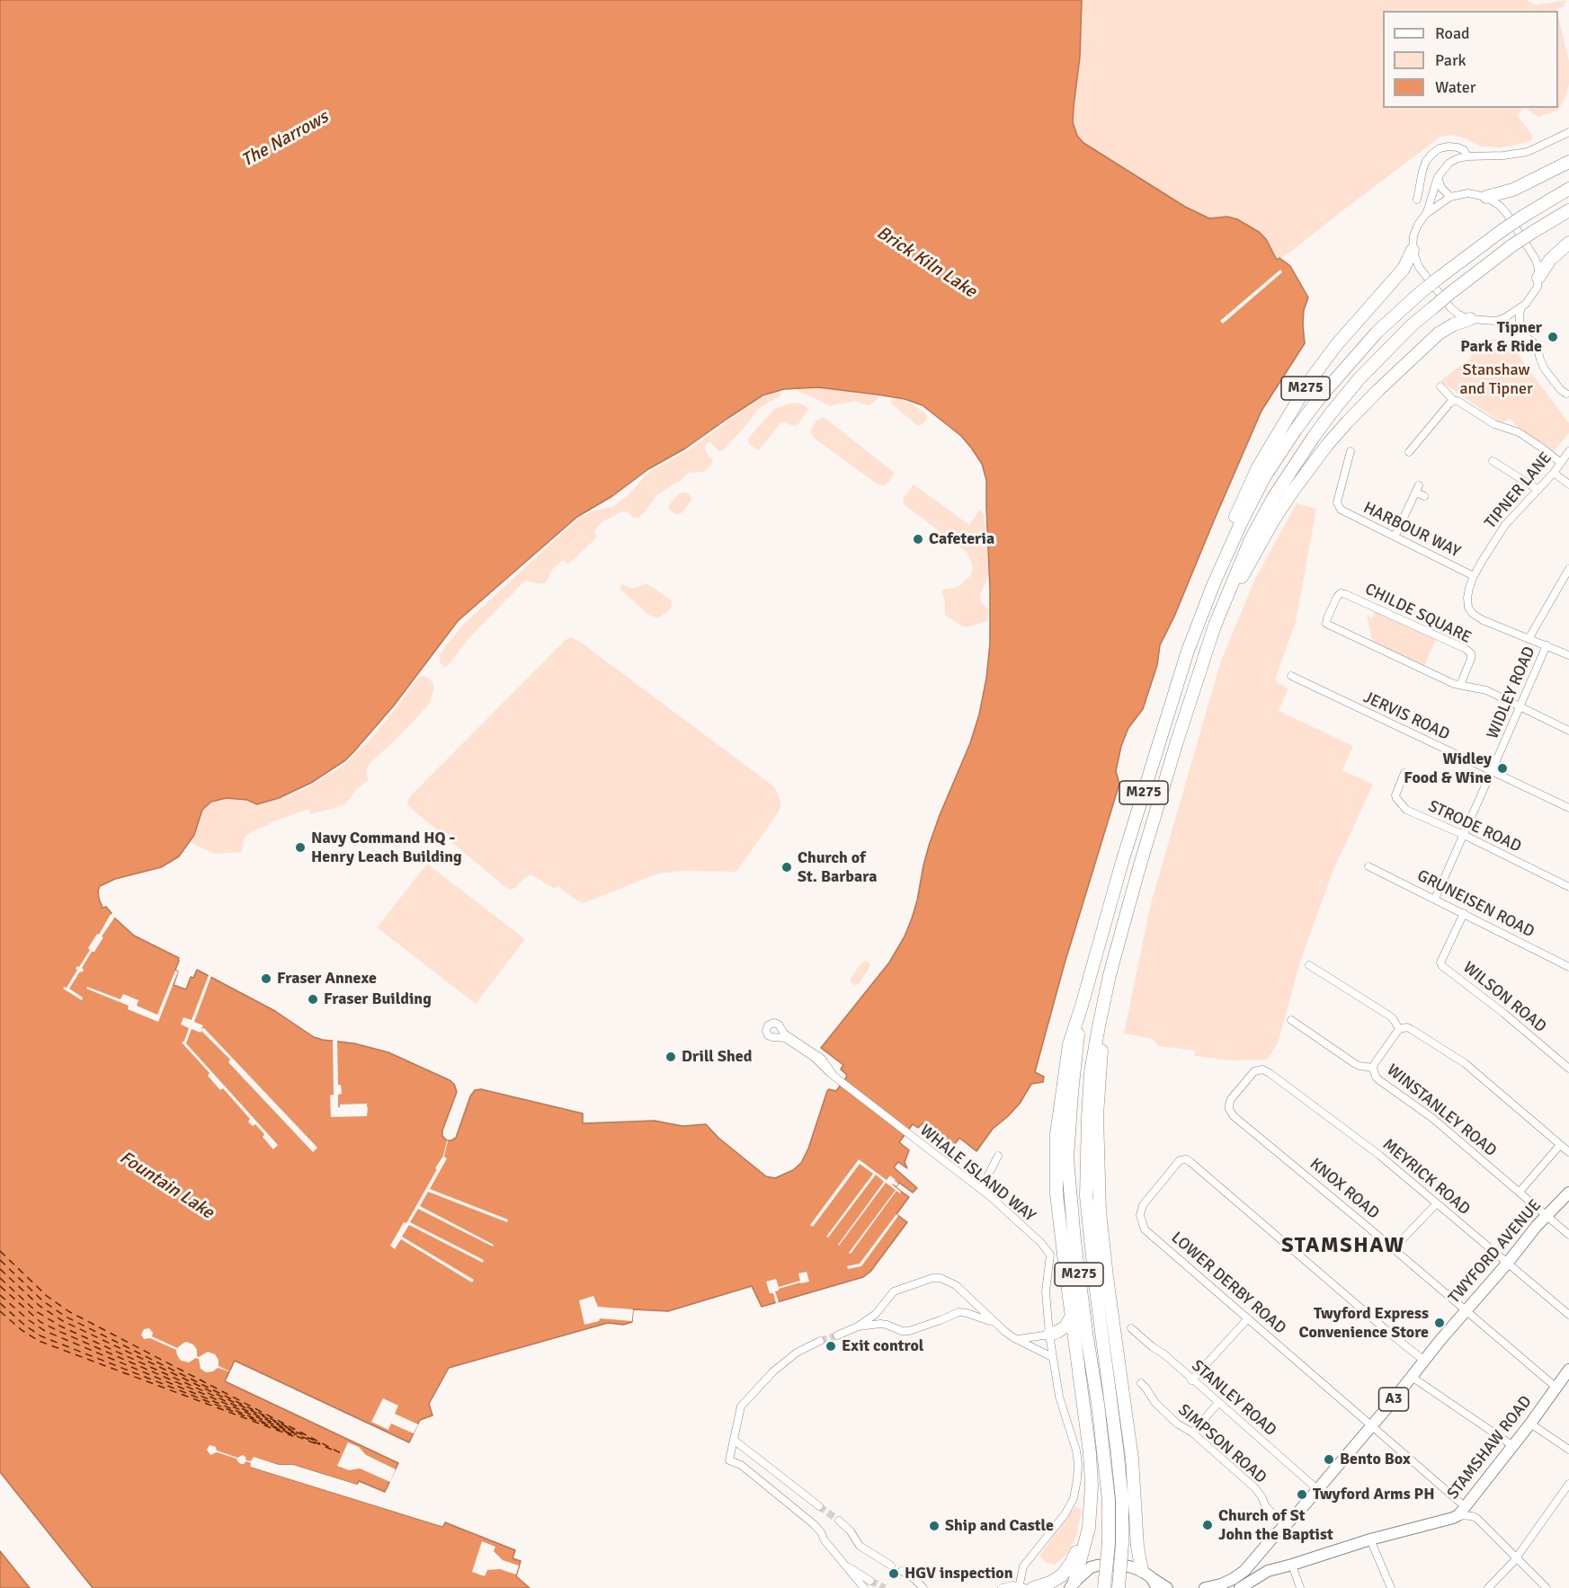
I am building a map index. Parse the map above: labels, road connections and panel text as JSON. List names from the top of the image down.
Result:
{
  "streets": {
    "highway": ["M275"],
    "main road": ["TWYFORD AVENUE", "A3", "STAMSHAW ROAD"],
    "street": [
      "TIPNER LANE",
      "HARBOUR WAY",
      "CHILDE SQUARE",
      "WIDLEY ROAD",
      "JERVIS ROAD",
      "STRODE ROAD",
      "GRUNEISEN ROAD",
      "WILSON ROAD",
      "WINSTANLEY ROAD",
      "WHALE ISLAND WAY",
      "MEYRICK ROAD",
      "KNOX ROAD",
      "LOWER DERBY ROAD",
      "STANLEY ROAD",
      "SIMPSON ROAD"
    ]
  },
  "crossings": [
    ["TIPNER LANE", "HARBOUR WAY"],
    ["CHILDE SQUARE", "WIDLEY ROAD"],
    ["WIDLEY ROAD", "JERVIS ROAD"],
    ["WIDLEY ROAD", "STRODE ROAD"],
    ["WIDLEY ROAD", "GRUNEISEN ROAD"],
    ["GRUNEISEN ROAD", "WILSON ROAD"],
    ["WINSTANLEY ROAD", "TWYFORD AVENUE"],
    ["MEYRICK ROAD", "KNOX ROAD"],
    ["MEYRICK ROAD", "TWYFORD AVENUE"],
    ["KNOX ROAD", "TWYFORD AVENUE"],
    ["KNOX ROAD", "STAMSHAW ROAD"],
    ["TWYFORD AVENUE", "LOWER DERBY ROAD"],
    ["TWYFORD AVENUE", "STANLEY ROAD"],
    ["TWYFORD AVENUE", "SIMPSON ROAD"]
  ],
  "districts": ["STAMSHAW"],
  "water": ["The Narrows", "Brick Kiln Lake", "Fountain Lake"],
  "parks": ["Stanshaw and Tipner"],
  "places": [
    "Tipner Park & Ride",
    "Cafeteria",
    "Widley Food & Wine",
    "Navy Command HQ - Henry Leach Building",
    "Church of St. Barbara",
    "Fraser Annexe",
    "Fraser Building",
    "Drill Shed",
    "Twyford Express Convenience Store",
    "Exit control",
    "Bento Box",
    "Twyford Arms PH",
    "Church of St John the Baptist",
    "Ship and Castle",
    "HGV inspection"
  ],
  "legend": ["Road", "Park", "Water"]
}
